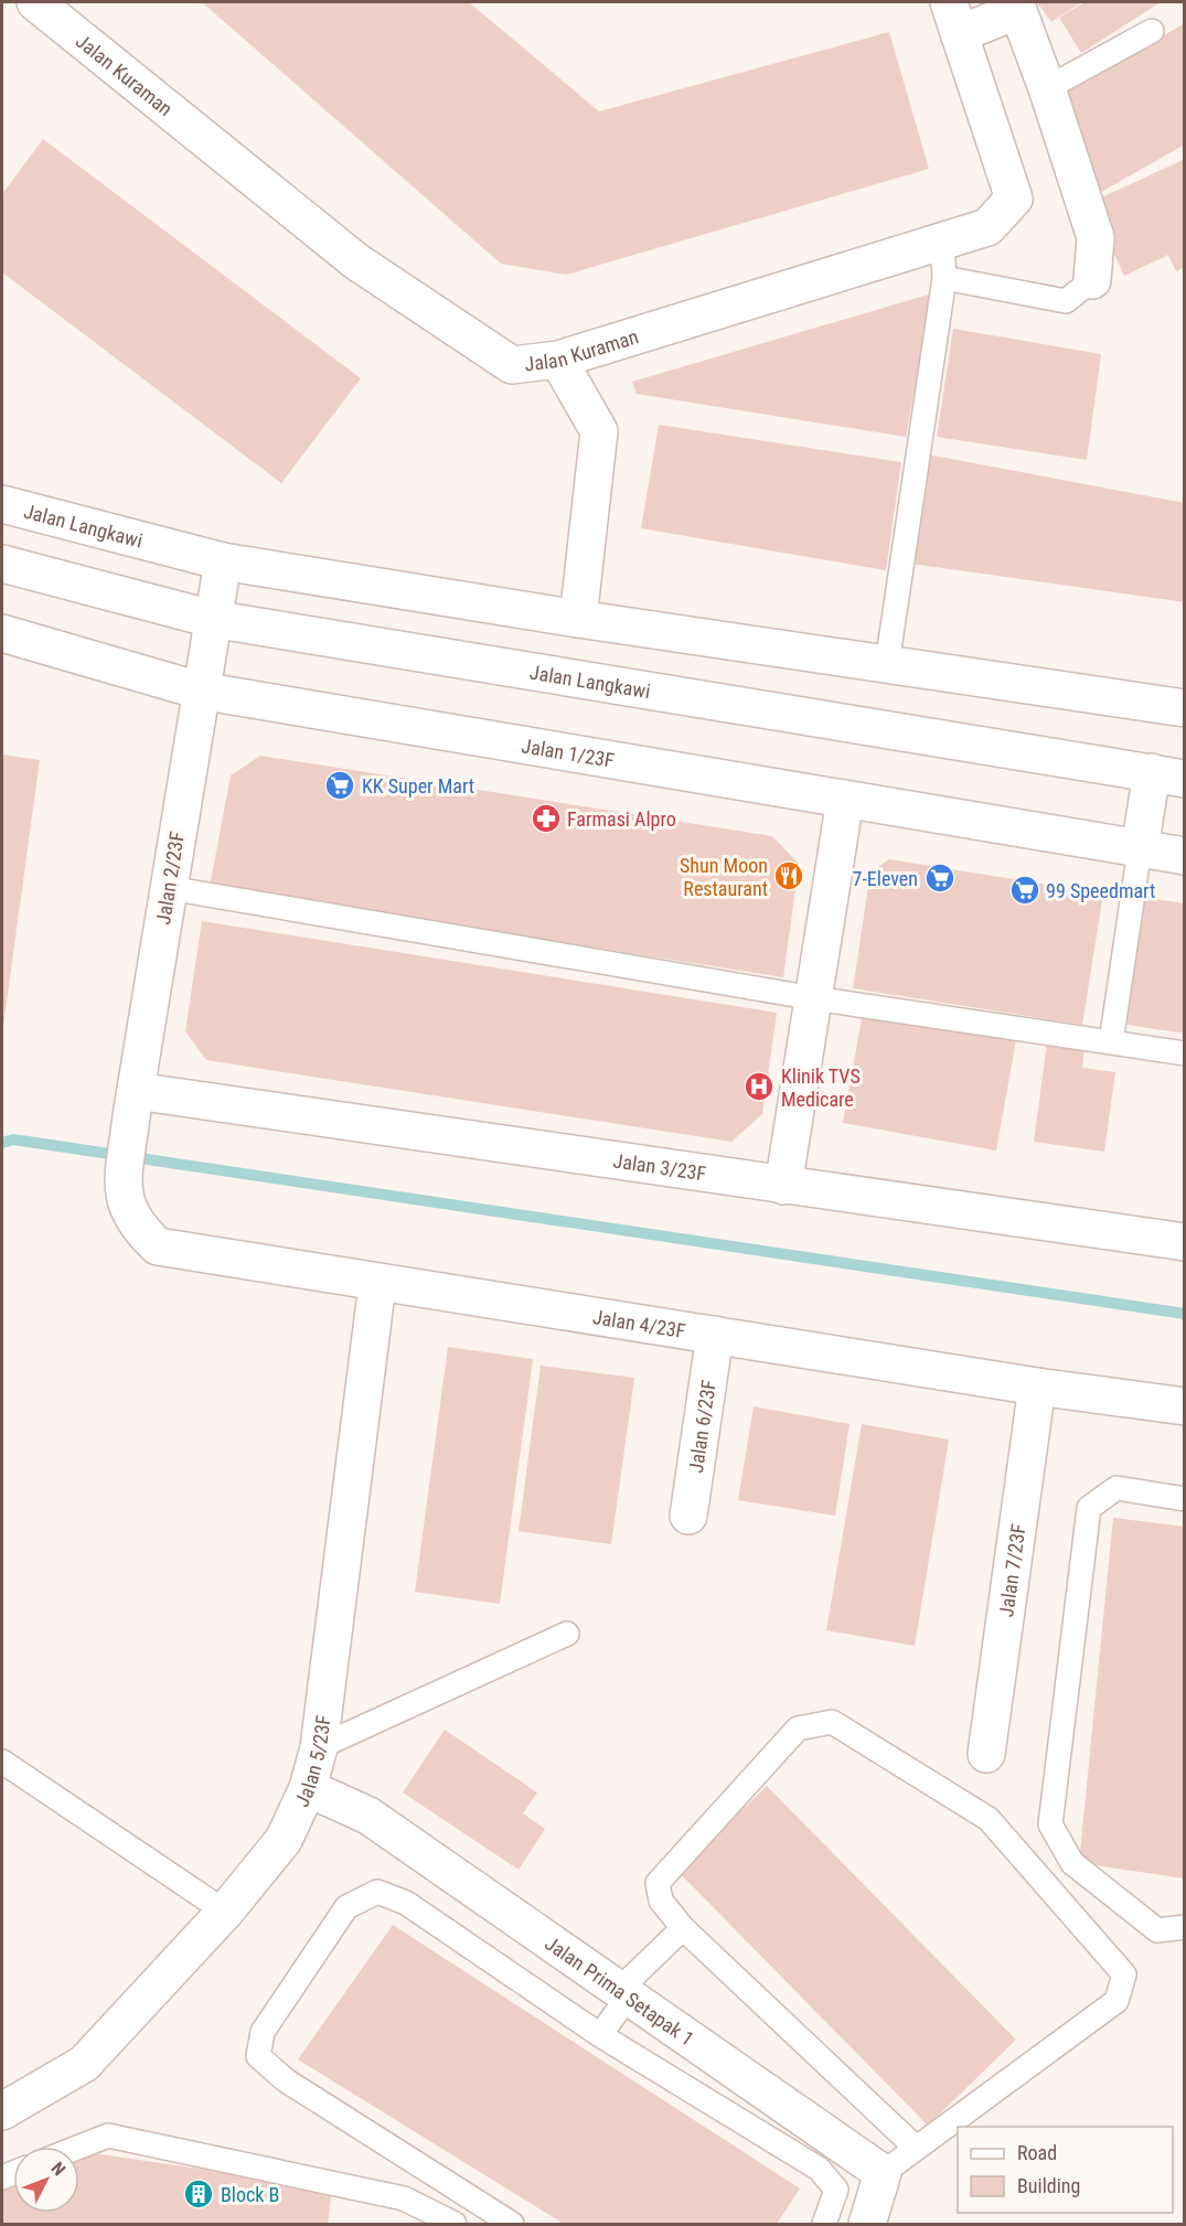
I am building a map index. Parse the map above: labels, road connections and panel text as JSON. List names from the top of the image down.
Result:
{
  "streets": {
    "street": [
      "Jalan Kuraman",
      "Jalan Langkawi",
      "Jalan 1/23F",
      "Jalan 2/23F",
      "Jalan 3/23F",
      "Jalan 4/23F",
      "Jalan 6/23F",
      "Jalan 7/23F",
      "Jalan 5/23F",
      "Jalan Prima Setapak 1"
    ]
  },
  "crossings": [
    ["Jalan Langkawi", "Jalan 2/23F"],
    ["Jalan 1/23F", "Jalan 2/23F"],
    ["Jalan 2/23F", "Jalan 3/23F"],
    ["Jalan 2/23F", "Jalan 4/23F"],
    ["Jalan 4/23F", "Jalan 6/23F"],
    ["Jalan 4/23F", "Jalan 7/23F"],
    ["Jalan 4/23F", "Jalan 5/23F"],
    ["Jalan 5/23F", "Jalan Prima Setapak 1"]
  ],
  "places": {
    "supermarket": ["KK Super Mart", "7-Eleven", "99 Speedmart"],
    "pharmacy": ["Farmasi Alpro"],
    "restaurant": ["Shun Moon Restaurant"],
    "hospital": ["Klinik TVS Medicare"],
    "building": ["Block B"]
  },
  "legend": ["Road", "Building"],
  "north": "top right"
}
